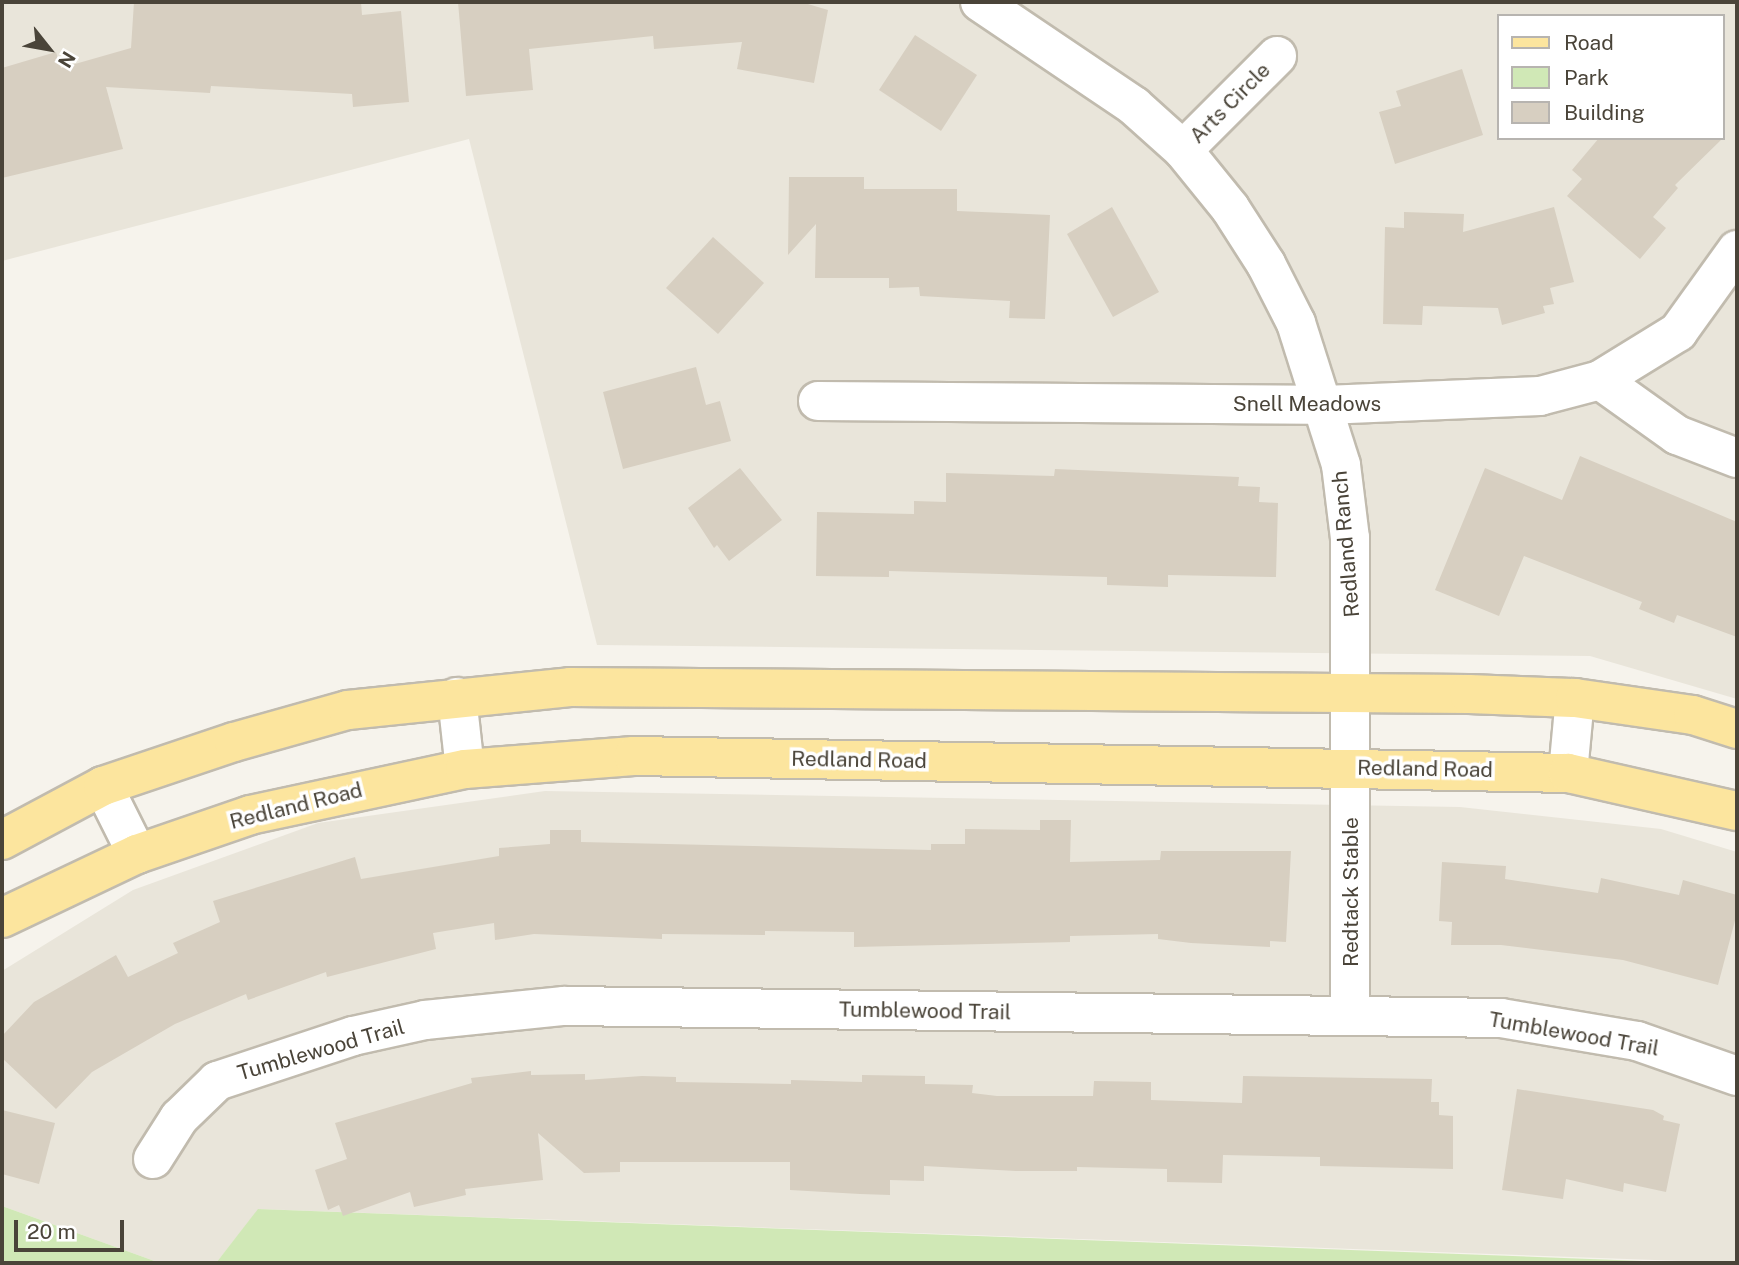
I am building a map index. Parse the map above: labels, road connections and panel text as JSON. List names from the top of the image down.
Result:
{
  "streets": {
    "main road": ["Redland Road"],
    "street": [
      "Arts Circle",
      "Snell Meadows",
      "Redland Ranch",
      "Redtack Stable",
      "Tumblewood Trail"
    ]
  },
  "crossings": [
    ["Arts Circle", "Redland Ranch"],
    ["Snell Meadows", "Redland Ranch"],
    ["Redland Ranch", "Redland Road"],
    ["Redland Ranch", "Redtack Stable"],
    ["Redland Road", "Redtack Stable"],
    ["Redtack Stable", "Tumblewood Trail"]
  ],
  "legend": ["Road", "Park", "Building"],
  "scale_bar": "20 m",
  "north": "bottom right"
}
